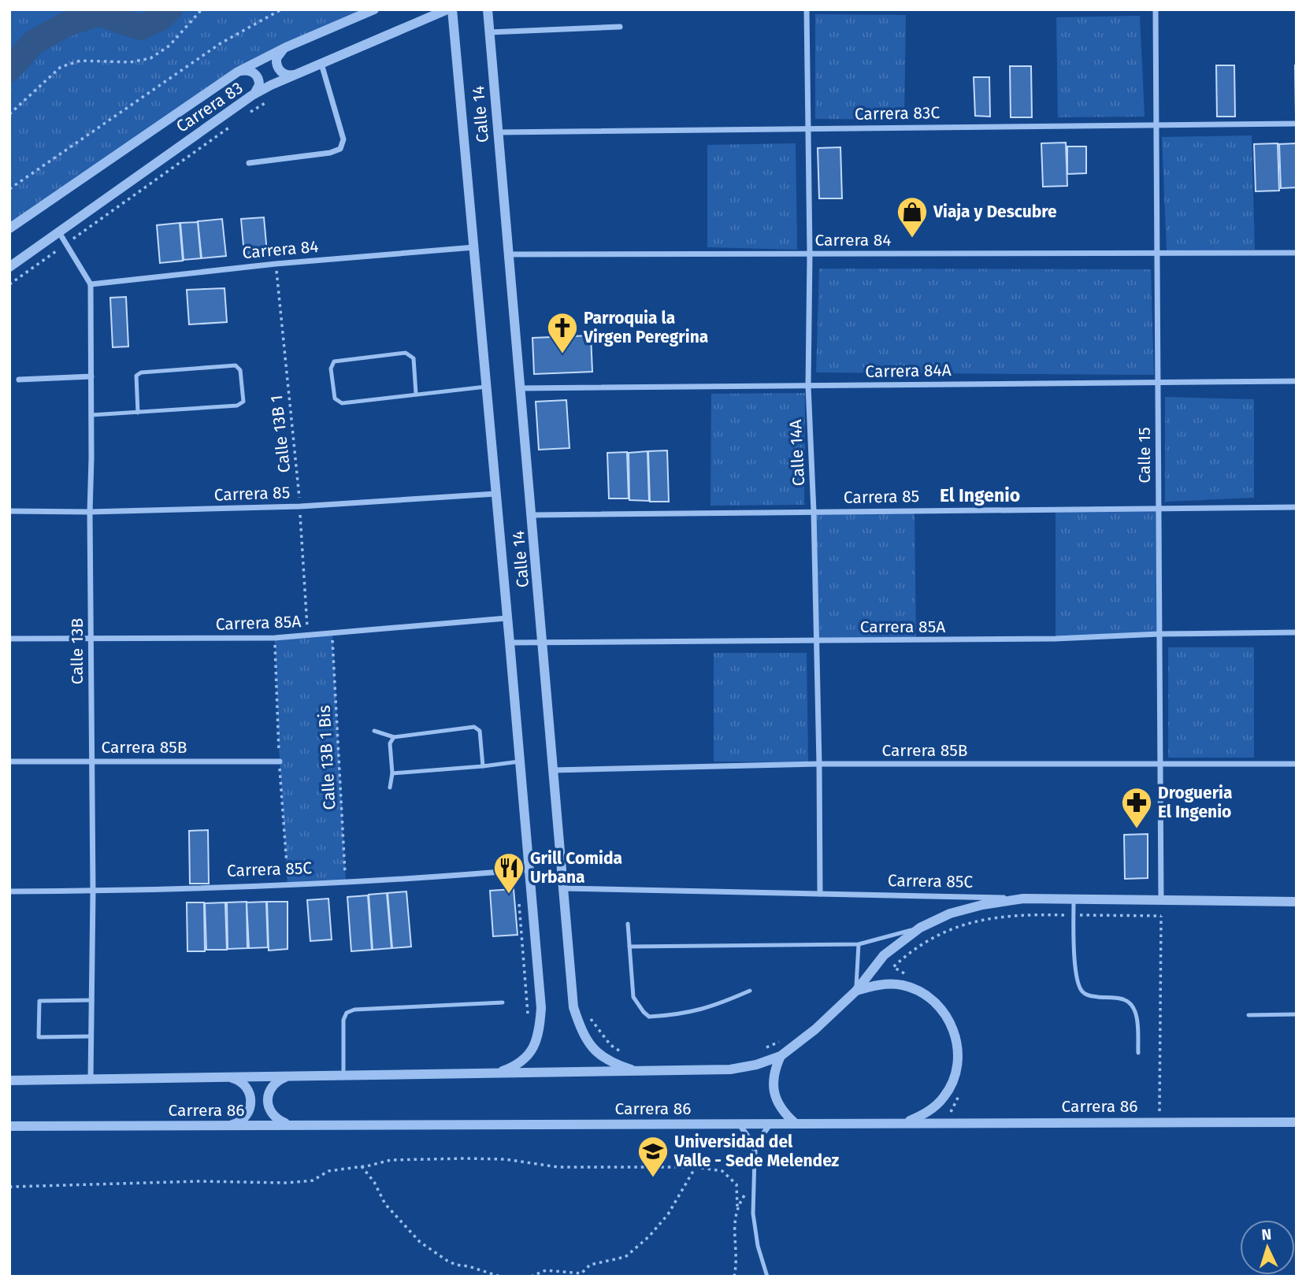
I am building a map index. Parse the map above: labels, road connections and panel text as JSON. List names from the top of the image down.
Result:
{
  "streets": {
    "street": [
      "Carrera 83",
      "Carrera 83C",
      "Calle 14",
      "Carrera 84",
      "Carrera 84A",
      "Calle 14A",
      "Calle 15",
      "Carrera 85",
      "Carrera 85A",
      "Calle 13B",
      "Carrera 85B",
      "Carrera 85C",
      "Carrera 86"
    ],
    "path": ["Calle 13B 1", "Calle 13B 1 Bis"]
  },
  "crossings": [
    ["Carrera 83C", "Calle 14"],
    ["Carrera 83C", "Calle 14A"],
    ["Carrera 83C", "Calle 15"],
    ["Calle 14", "Carrera 84"],
    ["Calle 14", "Carrera 84A"],
    ["Calle 14", "Carrera 85"],
    ["Calle 14", "Carrera 85A"],
    ["Calle 14", "Carrera 85B"],
    ["Calle 14", "Carrera 85C"],
    ["Calle 14", "Carrera 86"],
    ["Carrera 84", "Calle 13B 1"],
    ["Carrera 84", "Calle 14A"],
    ["Carrera 84", "Calle 15"],
    ["Carrera 84", "Calle 13B"],
    ["Carrera 84A", "Calle 14A"],
    ["Carrera 84A", "Calle 15"],
    ["Calle 13B 1", "Carrera 85"],
    ["Calle 13B 1", "Carrera 85A"],
    ["Calle 14A", "Carrera 85"],
    ["Calle 14A", "Carrera 85A"],
    ["Calle 14A", "Carrera 85B"],
    ["Calle 14A", "Carrera 85C"],
    ["Calle 15", "Carrera 85"],
    ["Calle 15", "Carrera 85A"],
    ["Calle 15", "Carrera 85B"],
    ["Calle 15", "Carrera 85C"],
    ["Carrera 85", "Calle 13B"],
    ["Carrera 85A", "Calle 13B"],
    ["Carrera 85A", "Calle 13B 1 Bis"],
    ["Calle 13B", "Carrera 85B"],
    ["Calle 13B", "Carrera 85C"],
    ["Calle 13B", "Carrera 86"],
    ["Calle 13B 1 Bis", "Carrera 85C"]
  ],
  "districts": ["El Ingenio"],
  "places": {
    "shop": ["Viaja y Descubre"],
    "church": ["Parroquia la Virgen Peregrina"],
    "pharmacy": ["Drogueria El Ingenio"],
    "restaurant": ["Grill Comida Urbana"],
    "school or university": ["Universidad del Valle - Sede Melendez"]
  },
  "north": "top"
}
